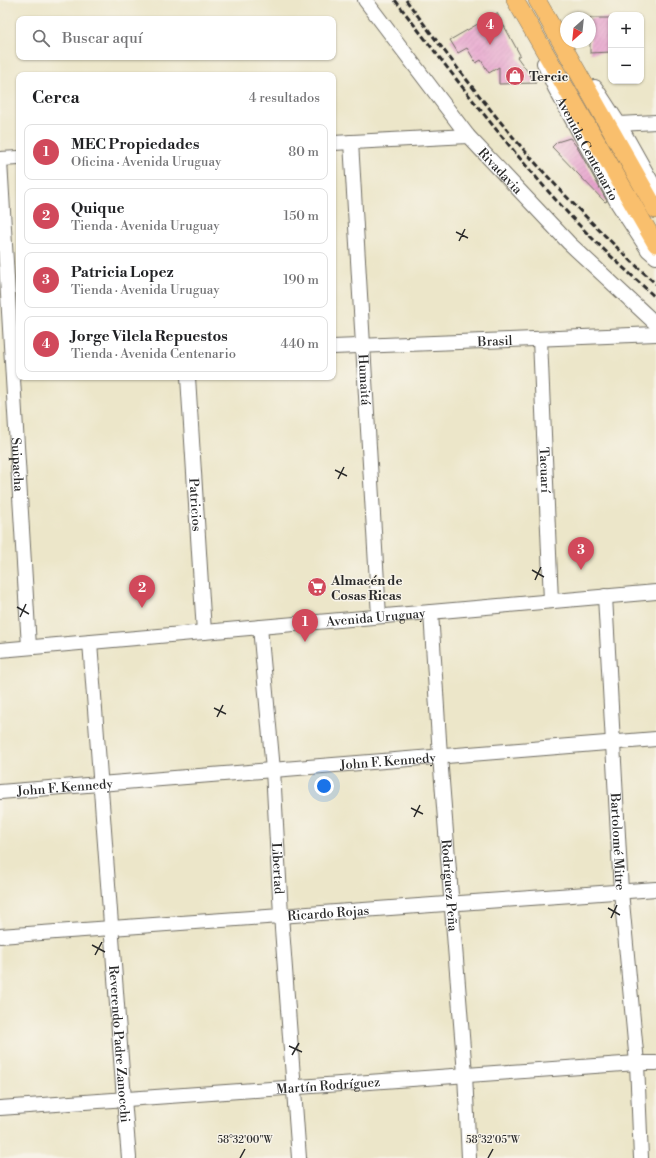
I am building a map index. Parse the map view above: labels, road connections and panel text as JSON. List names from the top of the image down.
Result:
{
  "streets": {
    "street": [
      "Rivadavia",
      "Brasil",
      "Humaitá",
      "Suipacha",
      "Tacuarí",
      "Patricios",
      "Avenida Uruguay",
      "John F. Kennedy",
      "Bartolomé Mitre",
      "Libertad",
      "Rodríguez Peña",
      "Ricardo Rojas",
      "Reverendo Padre Zanocchi",
      "Martín Rodríguez"
    ]
  },
  "crossings": [
    ["Brasil", "Humaitá"],
    ["Brasil", "Tacuarí"],
    ["Humaitá", "Avenida Uruguay"],
    ["Suipacha", "Avenida Uruguay"],
    ["Tacuarí", "Avenida Uruguay"],
    ["Patricios", "Avenida Uruguay"],
    ["Avenida Uruguay", "Bartolomé Mitre"],
    ["Avenida Uruguay", "Libertad"],
    ["Avenida Uruguay", "Rodríguez Peña"],
    ["Avenida Uruguay", "Reverendo Padre Zanocchi"],
    ["John F. Kennedy", "Bartolomé Mitre"],
    ["John F. Kennedy", "Libertad"],
    ["John F. Kennedy", "Rodríguez Peña"],
    ["John F. Kennedy", "Reverendo Padre Zanocchi"],
    ["Bartolomé Mitre", "Ricardo Rojas"],
    ["Bartolomé Mitre", "Martín Rodríguez"],
    ["Libertad", "Ricardo Rojas"],
    ["Libertad", "Martín Rodríguez"],
    ["Rodríguez Peña", "Ricardo Rojas"],
    ["Rodríguez Peña", "Martín Rodríguez"],
    ["Ricardo Rojas", "Reverendo Padre Zanocchi"],
    ["Reverendo Padre Zanocchi", "Martín Rodríguez"]
  ],
  "places": {
    "shop": ["Tercic"],
    "supermarket": ["Almacén de Cosas Ricas"]
  },
  "north": "bottom left",
  "page": {
    "map_buttons": ["+", "−"],
    "pins": [
      "4",
      "3",
      "2",
      "1"
    ],
    "search": "Buscar aquí",
    "heading": ["Cerca", "4 resultados"],
    "list": [
      {
        "mark": "1",
        "name": "MEC Propiedades",
        "note": "Oficina · Avenida Uruguay",
        "value": "80 m"
      },
      {
        "mark": "2",
        "name": "Quique",
        "note": "Tienda · Avenida Uruguay",
        "value": "150 m"
      },
      {
        "mark": "3",
        "name": "Patricia Lopez",
        "note": "Tienda · Avenida Uruguay",
        "value": "190 m"
      },
      {
        "mark": "4",
        "name": "Jorge Vilela Repuestos",
        "note": "Tienda · Avenida Centenario",
        "value": "440 m"
      }
    ]
  },
  "coordinates": ["58°32'00\"W", "58°32'05\"W"]
}
